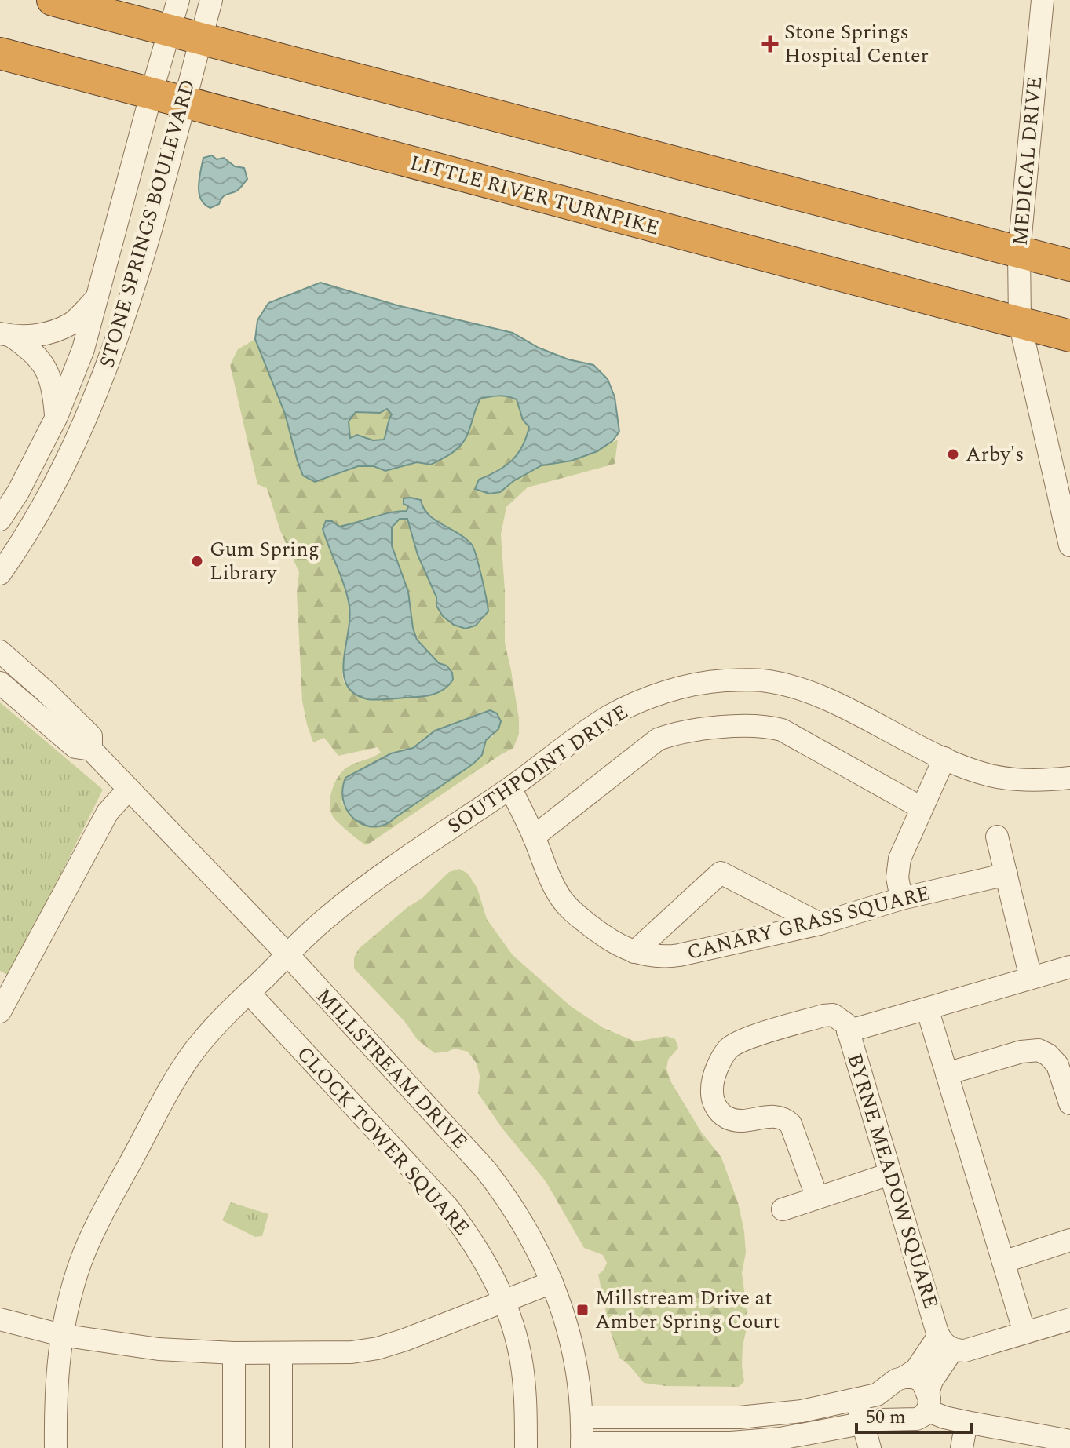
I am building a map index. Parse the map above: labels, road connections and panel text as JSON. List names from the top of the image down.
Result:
{
  "streets": {
    "highway": ["LITTLE RIVER TURNPIKE"],
    "street": [
      "MEDICAL DRIVE",
      "STONE SPRINGS BOULEVARD",
      "SOUTHPOINT DRIVE",
      "CANARY GRASS SQUARE",
      "MILLSTREAM DRIVE",
      "CLOCK TOWER SQUARE",
      "BYRNE MEADOW SQUARE"
    ]
  },
  "crossings": [
    ["MEDICAL DRIVE", "LITTLE RIVER TURNPIKE"],
    ["LITTLE RIVER TURNPIKE", "STONE SPRINGS BOULEVARD"],
    ["SOUTHPOINT DRIVE", "CANARY GRASS SQUARE"],
    ["SOUTHPOINT DRIVE", "MILLSTREAM DRIVE"],
    ["SOUTHPOINT DRIVE", "CLOCK TOWER SQUARE"],
    ["MILLSTREAM DRIVE", "BYRNE MEADOW SQUARE"]
  ],
  "places": {
    "health": ["Stone Springs Hospital Center"],
    "other": ["Arby's", "Gum Spring Library"],
    "transit": ["Millstream Drive at Amber Spring Court"]
  },
  "scale_bar": "50 m"
}
